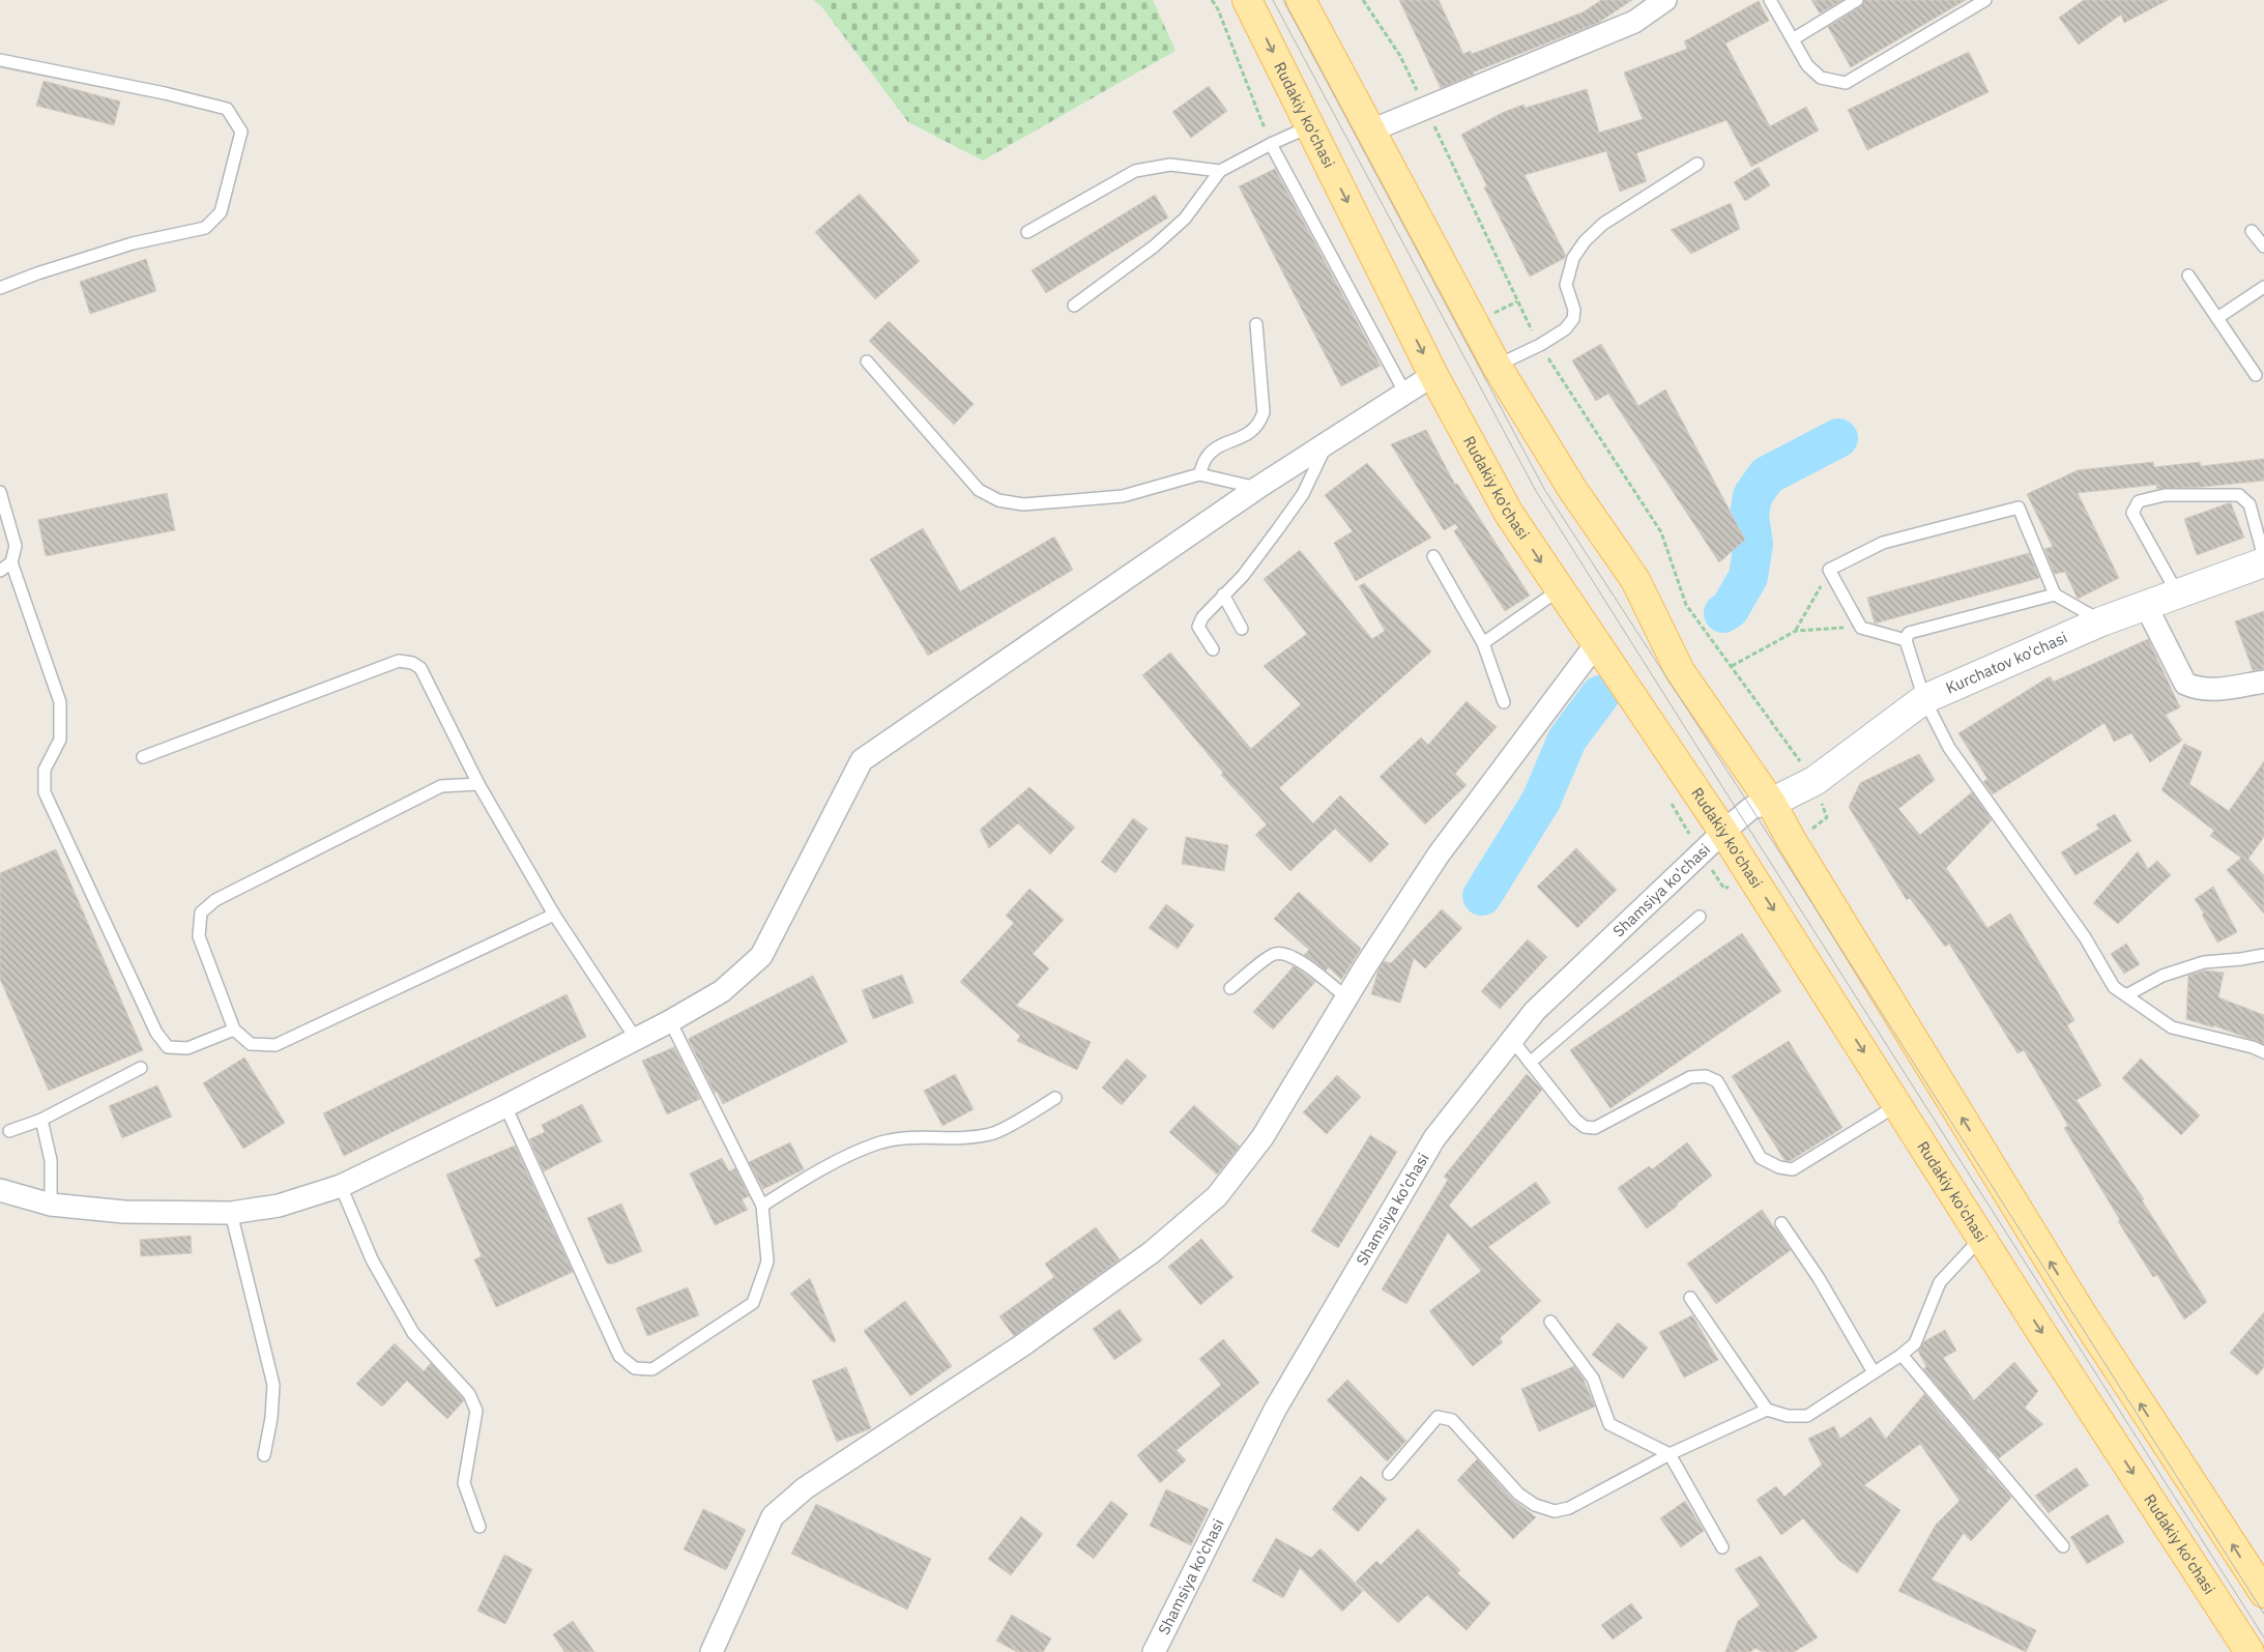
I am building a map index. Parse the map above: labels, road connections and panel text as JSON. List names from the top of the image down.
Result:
{
  "streets": {
    "main road": ["Rudakiy ko'chasi", "Kurchatov ko'chasi"],
    "street": ["Shamsiya ko'chasi"]
  },
  "crossings": [
    ["Rudakiy ko'chasi", "Shamsiya ko'chasi"],
    ["Kurchatov ko'chasi", "Shamsiya ko'chasi"]
  ]
}
